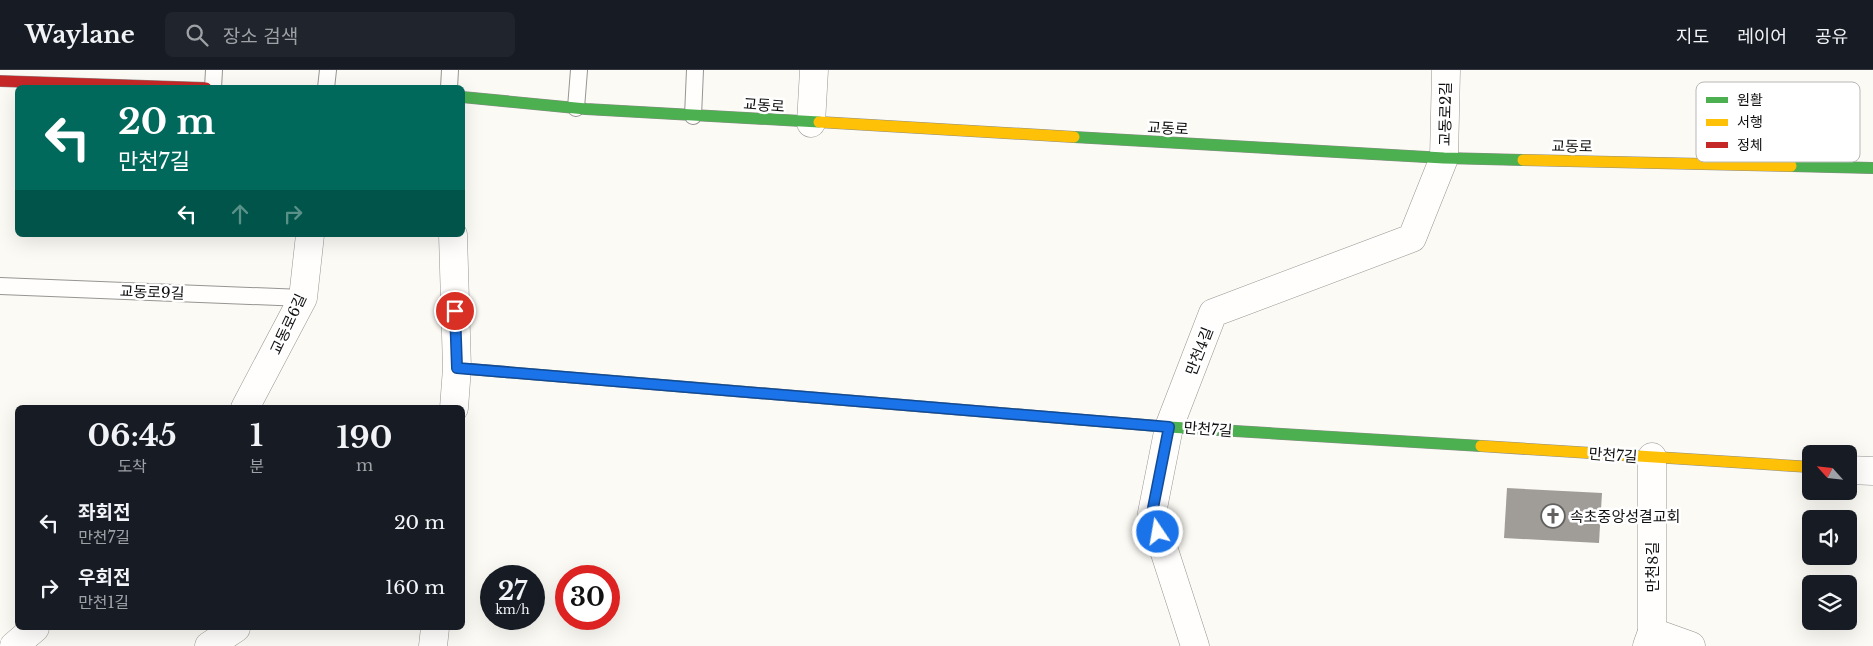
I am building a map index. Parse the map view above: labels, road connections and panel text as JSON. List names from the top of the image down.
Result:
{
  "streets": {
    "street": [
      "교동로",
      "교동로2길",
      "교동로6길",
      "만천4길",
      "만천7길",
      "만천8길"
    ],
    "lane": ["교동로9길"]
  },
  "crossings": [
    ["교동로", "교동로2길"],
    ["교동로", "만천4길"],
    ["교동로2길", "만천4길"],
    ["교동로9길", "교동로6길"],
    ["만천4길", "만천7길"],
    ["만천7길", "만천8길"]
  ],
  "places": {
    "church": ["속초중앙성결교회"]
  },
  "legend": ["원활", "서행", "정체"],
  "north": "top left",
  "page": {
    "header": "Waylane",
    "search": "장소 검색",
    "nav": ["지도", "레이어", "공유"],
    "turn": ["20 m", "만천7길"],
    "eta": [
      "06:45",
      "도착",
      "1",
      "분",
      "190",
      "m"
    ],
    "list": [
      {
        "name": "좌회전",
        "note": "만천7길",
        "value": "20 m"
      },
      {
        "name": "우회전",
        "note": "만천1길",
        "value": "160 m"
      }
    ],
    "speed": "27 km/h",
    "limit": "30"
  }
}
